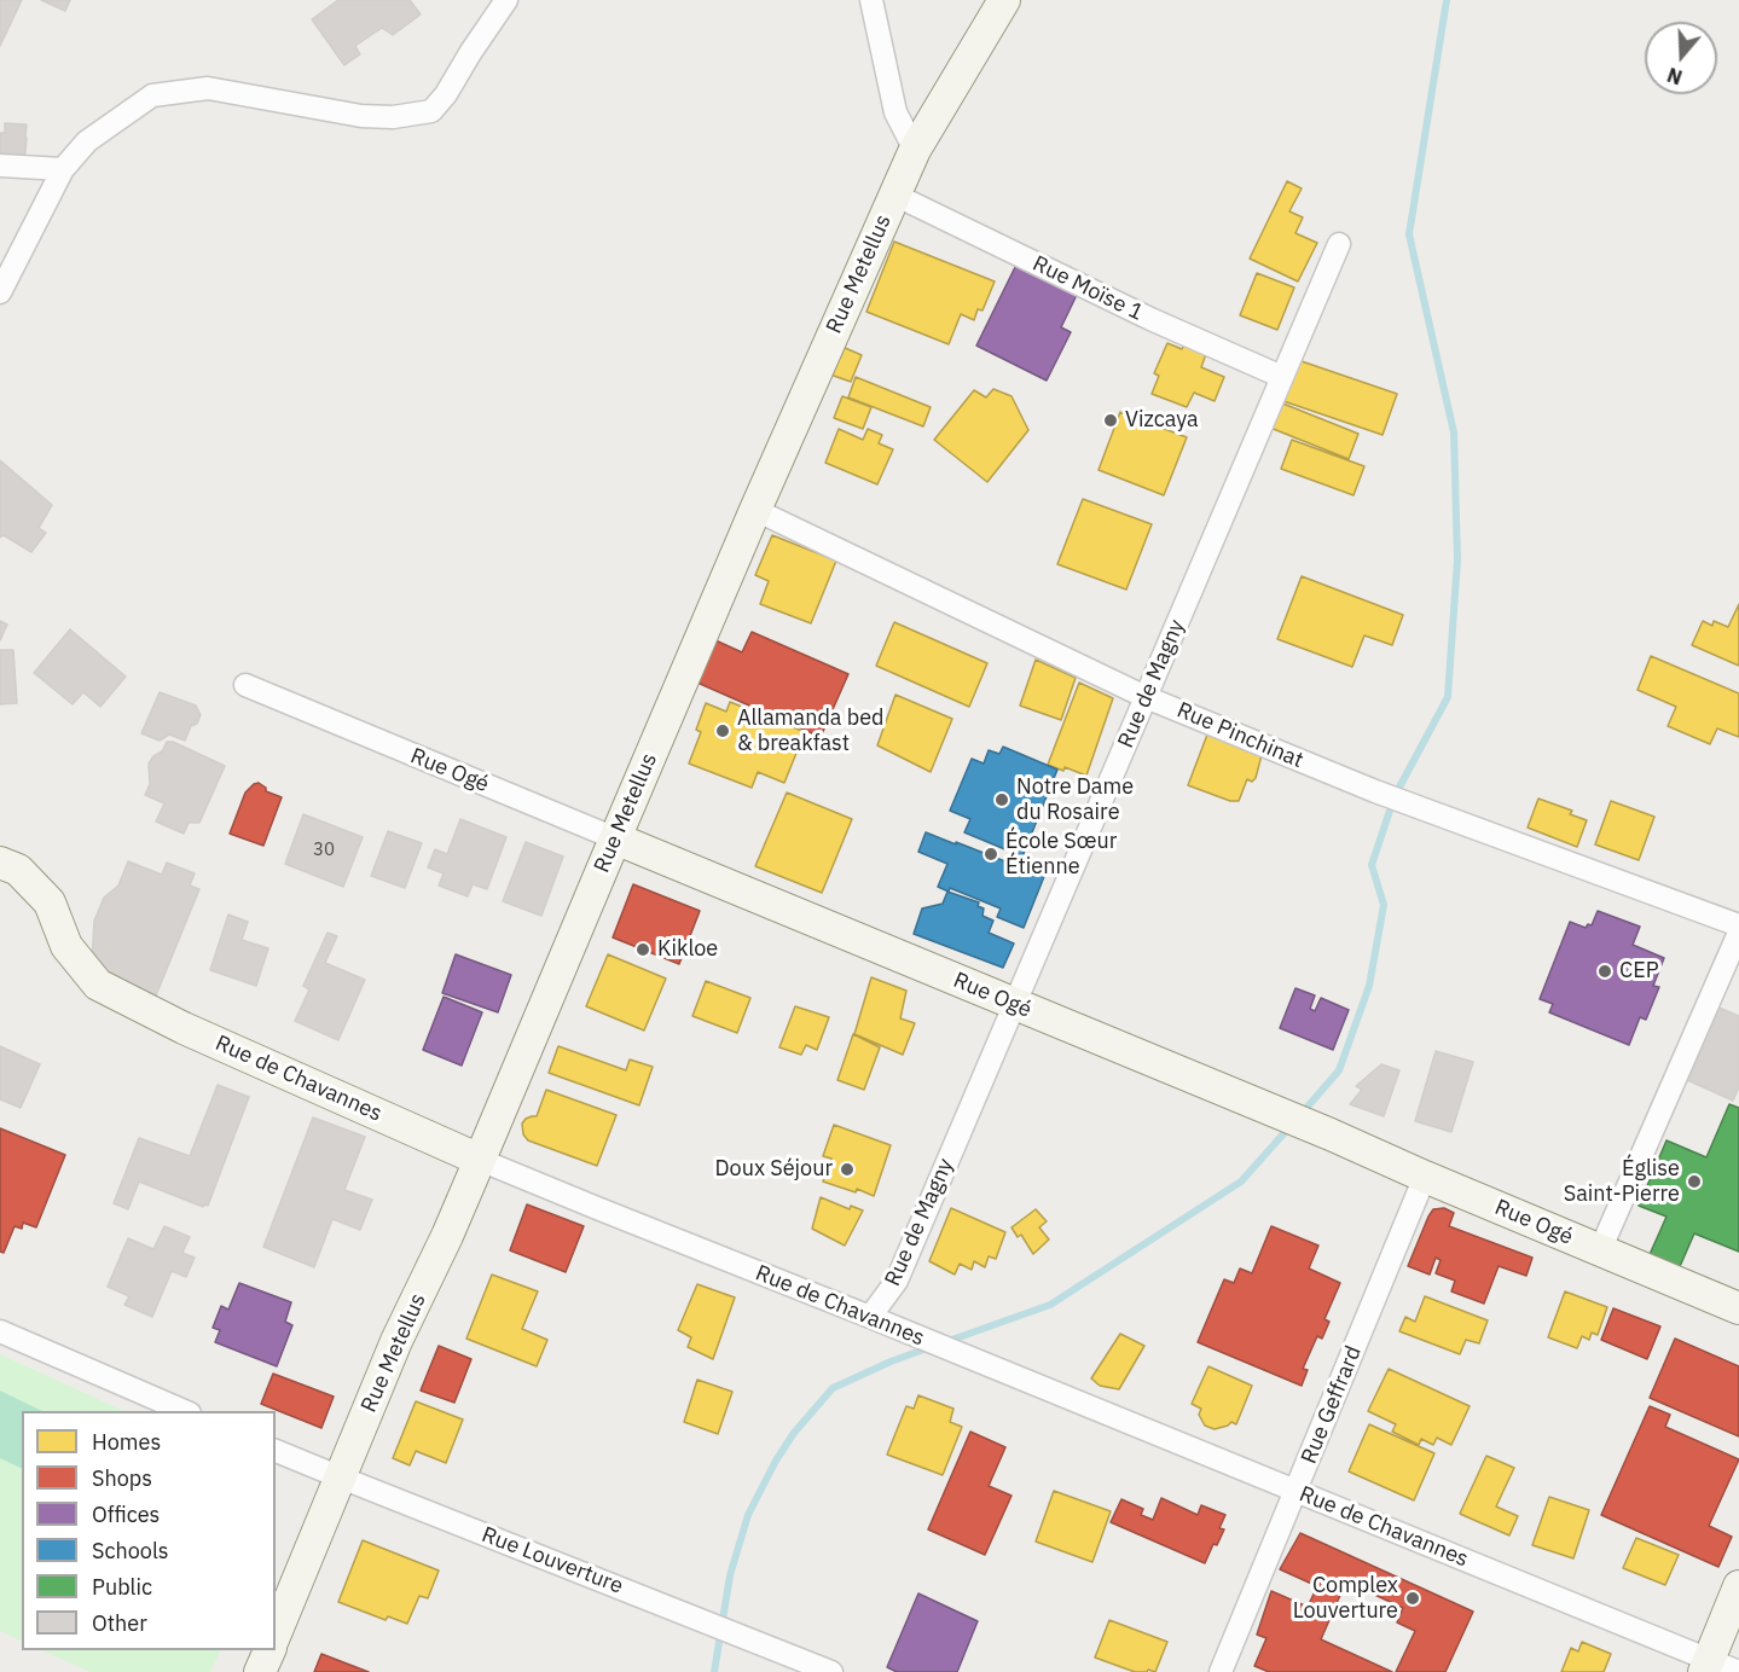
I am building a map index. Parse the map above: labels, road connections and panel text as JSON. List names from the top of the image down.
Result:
{
  "streets": {
    "street": [
      "Rue Metellus",
      "Rue Moïse 1",
      "Rue de Magny",
      "Rue Pinchinat",
      "Rue Ogé",
      "Rue de Chavannes",
      "Rue Geffrard",
      "Rue Louverture"
    ]
  },
  "crossings": [
    ["Rue Metellus", "Rue Moïse 1"],
    ["Rue Metellus", "Rue Pinchinat"],
    ["Rue Metellus", "Rue Ogé"],
    ["Rue Metellus", "Rue de Chavannes"],
    ["Rue Metellus", "Rue Louverture"],
    ["Rue Moïse 1", "Rue de Magny"],
    ["Rue de Magny", "Rue Pinchinat"],
    ["Rue de Magny", "Rue Ogé"],
    ["Rue de Magny", "Rue de Chavannes"],
    ["Rue Ogé", "Rue Geffrard"],
    ["Rue de Chavannes", "Rue Geffrard"]
  ],
  "places": [
    "Vizcaya",
    "Allamanda bed & breakfast",
    "Notre Dame du Rosaire",
    "École Sœur Étienne",
    "Kikloe",
    "CEP",
    "Doux Séjour",
    "Église Saint-Pierre",
    "Complex Louverture"
  ],
  "house_numbers": ["30"],
  "legend": [
    "Homes",
    "Shops",
    "Offices",
    "Schools",
    "Public",
    "Other"
  ],
  "north": "bottom"
}
